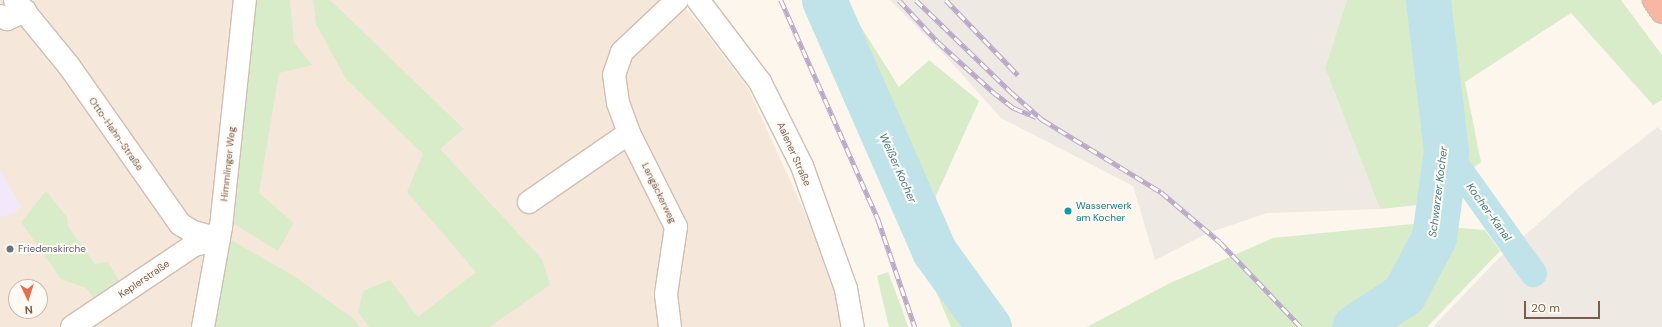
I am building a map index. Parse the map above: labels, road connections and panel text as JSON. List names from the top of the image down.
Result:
{
  "streets": {
    "street": [
      "Otto-Hahn-Straße",
      "Aalener Straße",
      "Himmlinger Weg",
      "Langäckerweg",
      "Keplerstraße"
    ]
  },
  "crossings": [
    ["Otto-Hahn-Straße", "Himmlinger Weg"],
    ["Otto-Hahn-Straße", "Keplerstraße"],
    ["Himmlinger Weg", "Keplerstraße"]
  ],
  "water": ["Weißer Kocher", "Schwarzer Kocher", "Kocher-Kanal"],
  "places": ["Wasserwerk am Kocher", "Friedenskirche"],
  "scale_bar": "20 m",
  "north": "bottom"
}
